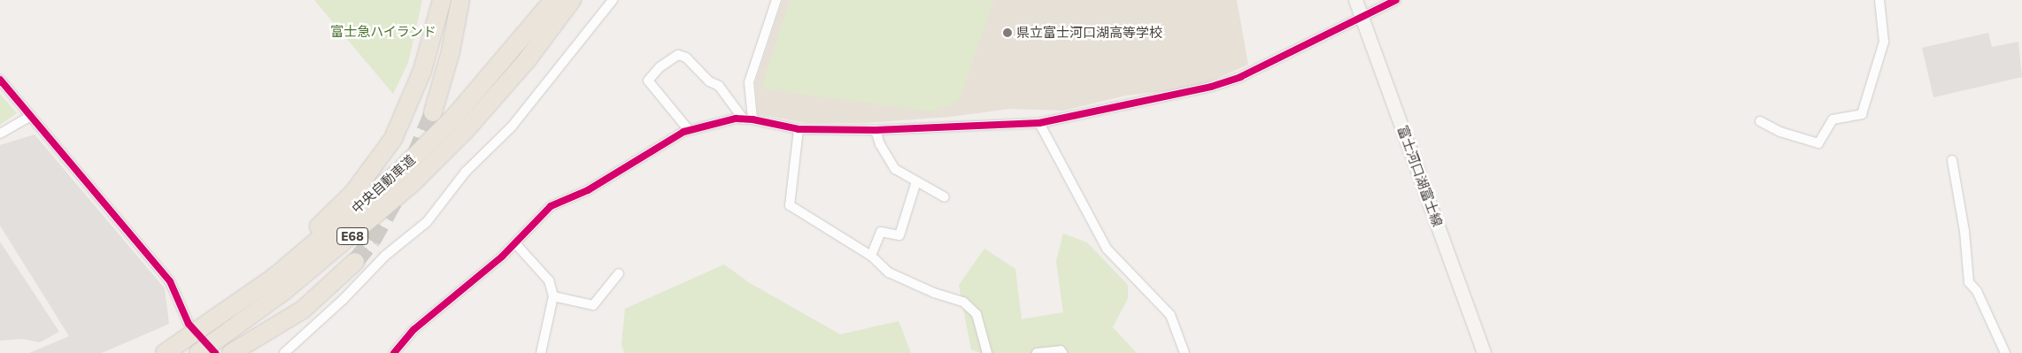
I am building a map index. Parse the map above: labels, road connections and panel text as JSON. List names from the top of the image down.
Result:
{
  "streets": {
    "highway": ["中央自動車道", "E68"],
    "main road": ["富士河口湖富士線"]
  },
  "parks": ["富士急ハイランド"],
  "places": ["県立富士河口湖高等学校"]
}
